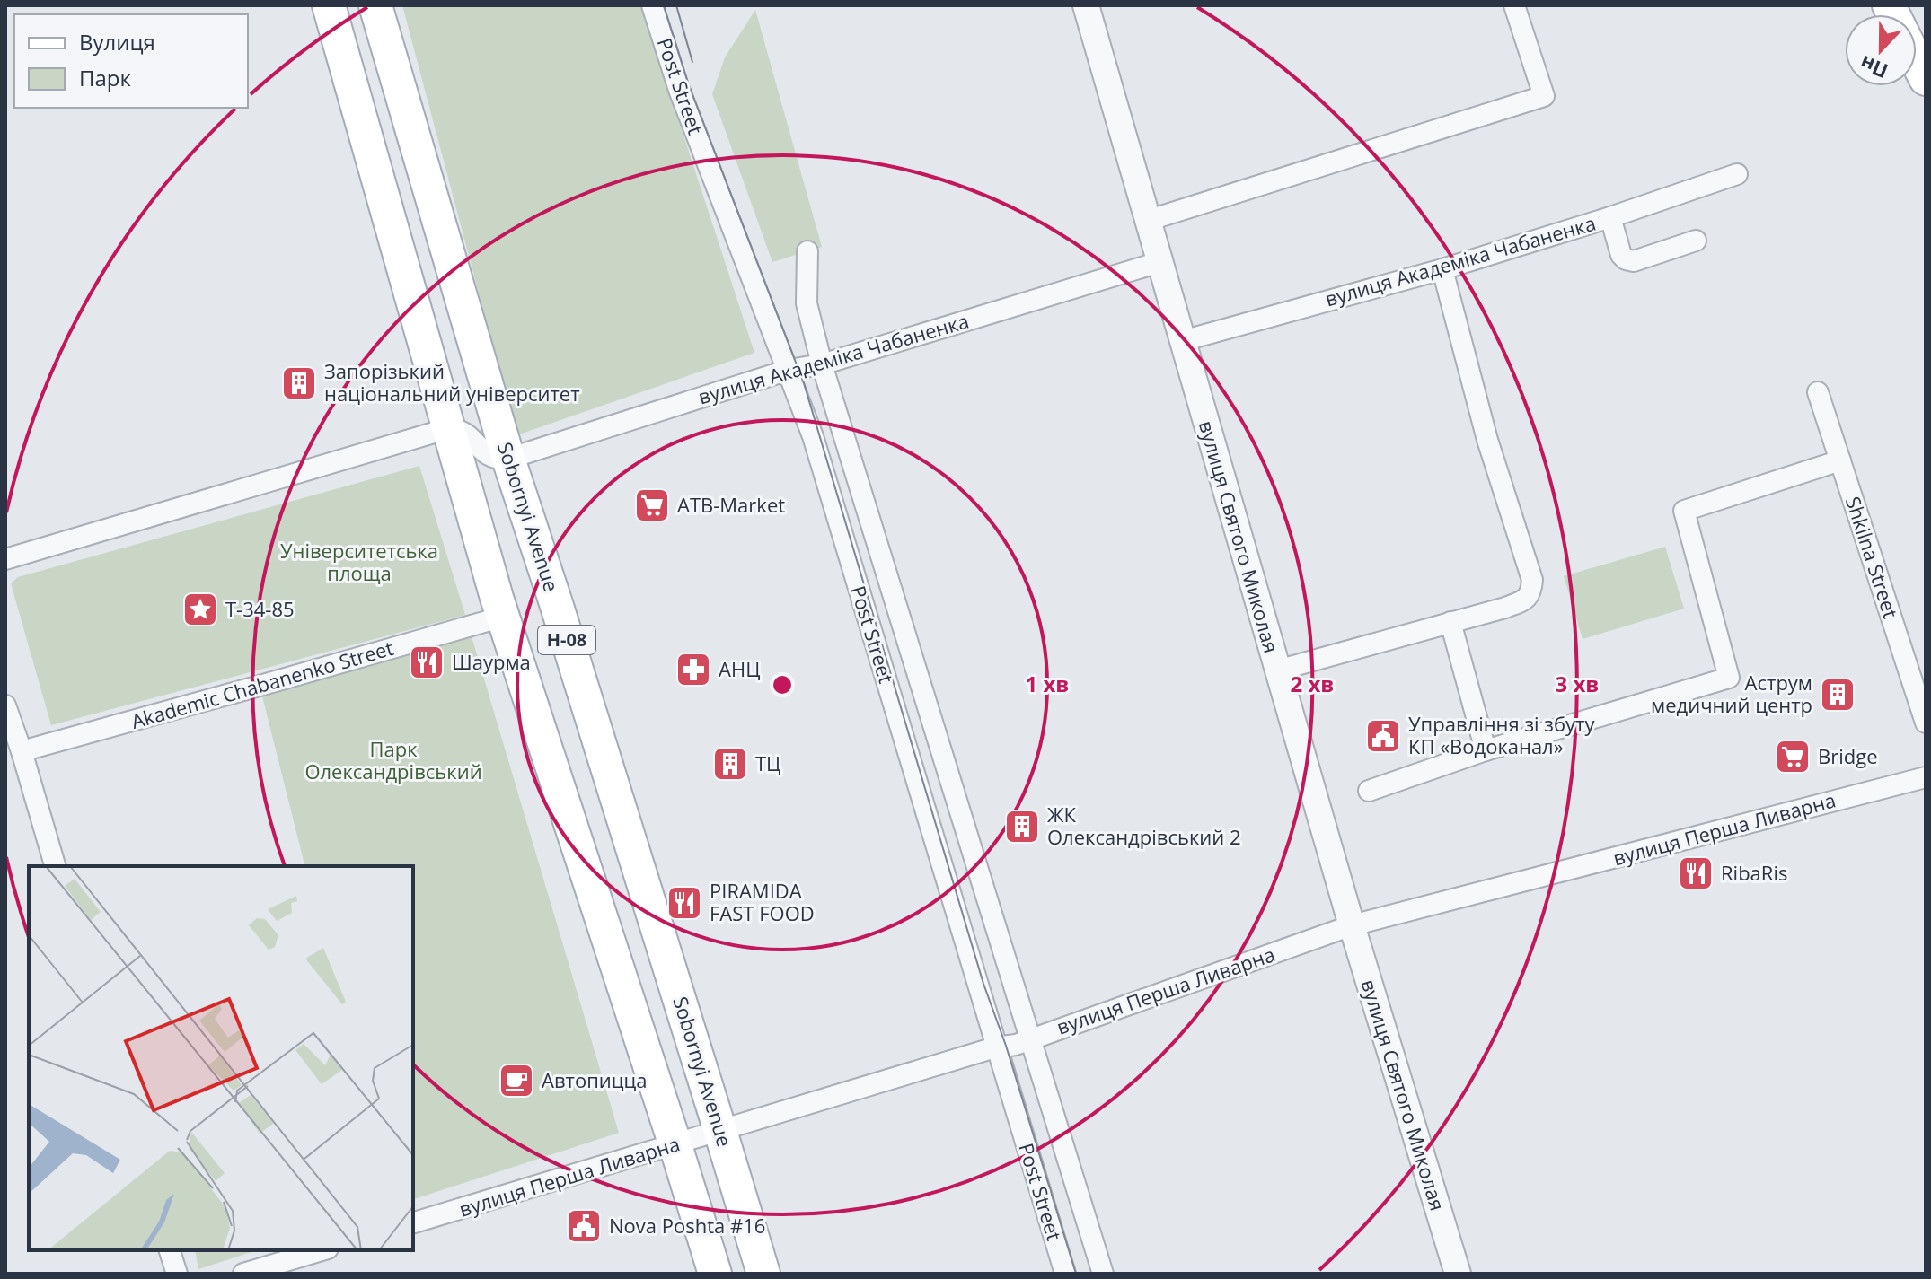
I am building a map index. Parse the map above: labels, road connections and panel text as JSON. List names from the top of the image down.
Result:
{
  "streets": {
    "main road": ["Sobornyi Avenue", "Н-08"],
    "street": [
      "Post Street",
      "вулиця Академіка Чабаненка",
      "вулиця Святого Миколая",
      "Shkilna Street",
      "Akademic Chabanenko Street",
      "вулиця Перша Ливарна"
    ]
  },
  "crossings": [
    ["Post Street", "вулиця Академіка Чабаненка"],
    ["Post Street", "вулиця Перша Ливарна"],
    ["вулиця Академіка Чабаненка", "Sobornyi Avenue"],
    ["вулиця Академіка Чабаненка", "вулиця Святого Миколая"],
    ["Sobornyi Avenue", "вулиця Перша Ливарна"],
    ["вулиця Святого Миколая", "вулиця Перша Ливарна"],
    ["Н-08", "Akademic Chabanenko Street"],
    ["Н-08", "вулиця Перша Ливарна"]
  ],
  "parks": ["Університетська площа", "Парк Олександрівський"],
  "places": {
    "building": [
      "Запорізький національний університет",
      "Аструм медичний центр",
      "ТЦ",
      "ЖК Олександрівський 2"
    ],
    "supermarket": ["ATB-Market", "Bridge"],
    "place": ["Т-34-85"],
    "restaurant": ["Шаурма", "RibaRis", "PIRAMIDA FAST FOOD"],
    "pharmacy": ["АНЦ"],
    "public building": ["Управлiння зi збуту КП «Водоканал»", "Nova Poshta #16"],
    "cafe": ["Автопицца"]
  },
  "legend": ["Вулиця", "Парк"],
  "north": "bottom",
  "rings": ["1 хв", "2 хв", "3 хв"]
}
